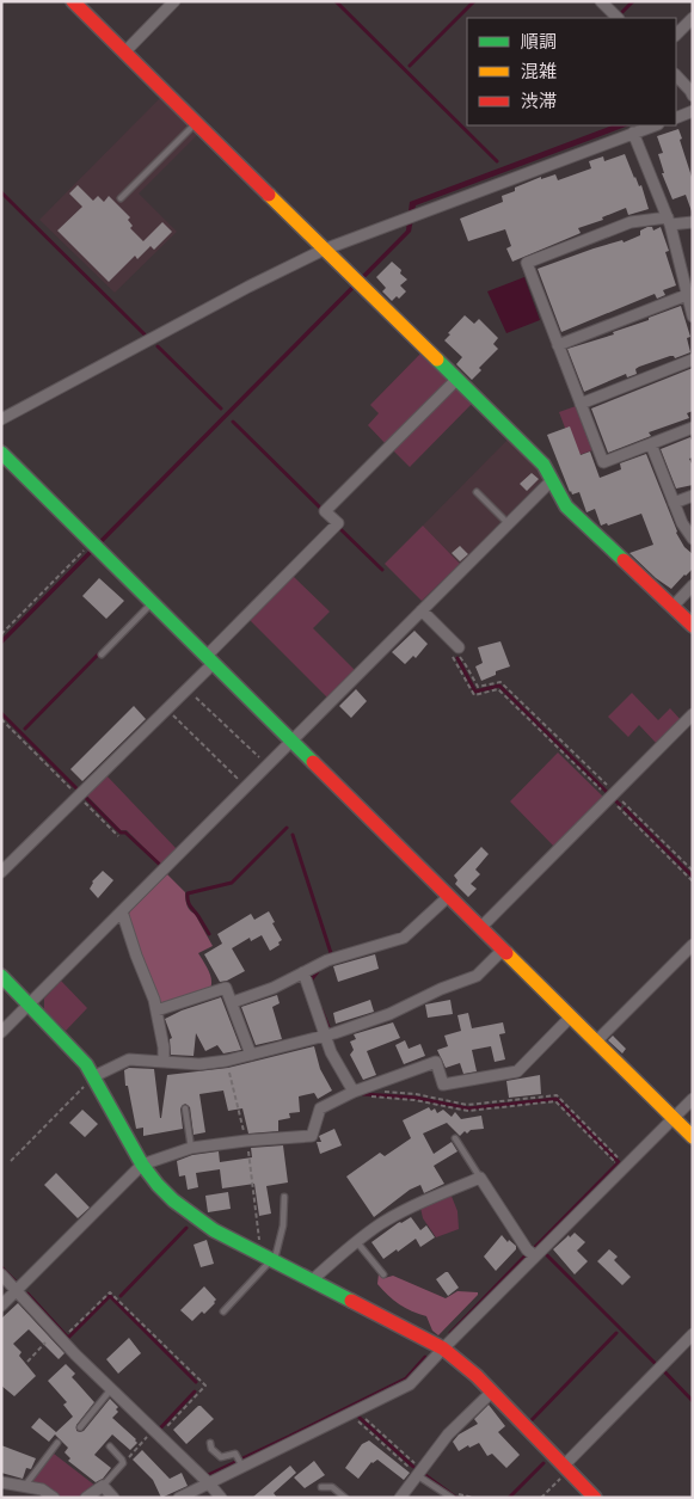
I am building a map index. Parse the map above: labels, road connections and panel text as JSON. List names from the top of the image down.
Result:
{
  "legend": ["順調", "混雑", "渋滞"]
}
